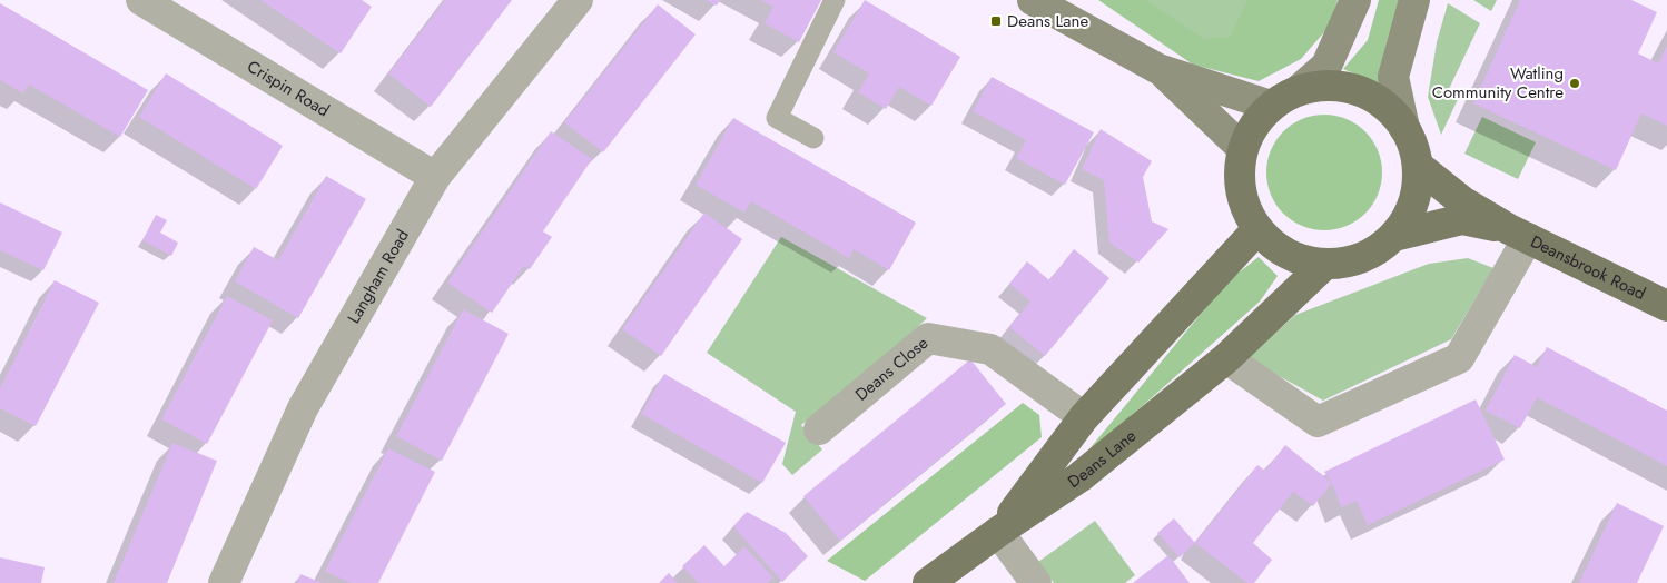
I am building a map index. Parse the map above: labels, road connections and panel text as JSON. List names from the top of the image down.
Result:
{
  "streets": {
    "main road": ["Deansbrook Road", "Deans Lane"],
    "street": ["Crispin Road", "Langham Road", "Deans Close"]
  },
  "crossings": [
    ["Crispin Road", "Langham Road"],
    ["Deansbrook Road", "Deans Lane"],
    ["Deans Close", "Deans Lane"]
  ],
  "places": {
    "transit": ["Deans Lane"],
    "other": ["Watling Community Centre"]
  }
}
